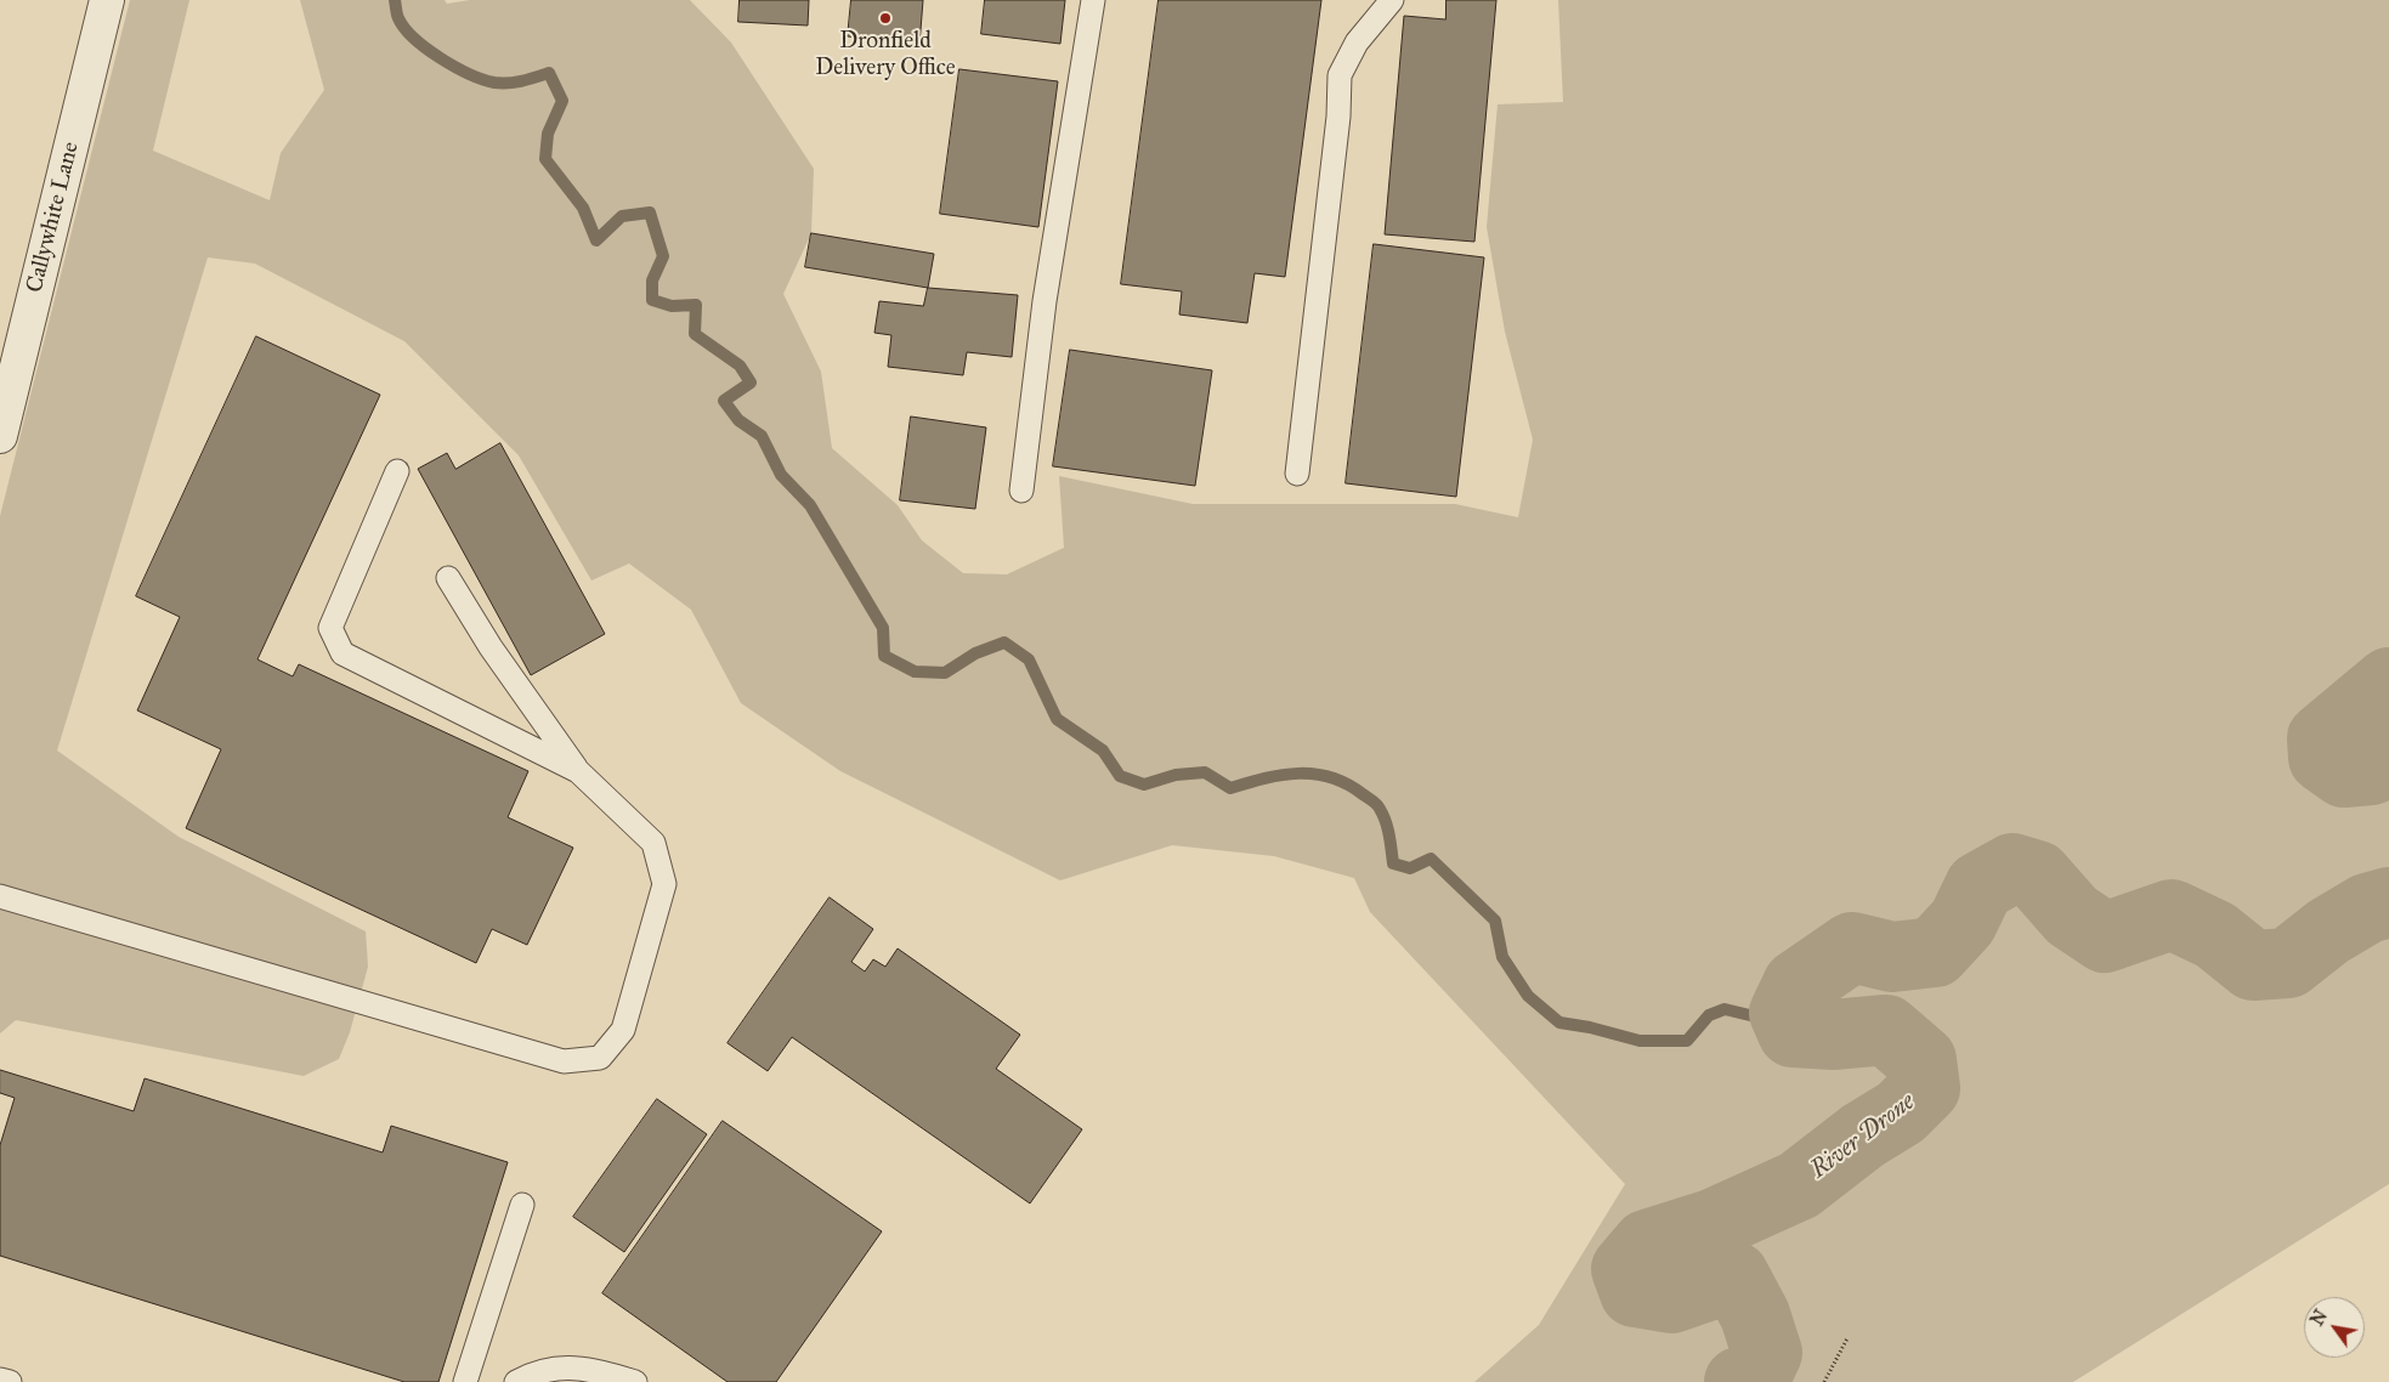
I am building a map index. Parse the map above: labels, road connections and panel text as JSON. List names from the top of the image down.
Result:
{
  "streets": {
    "street": ["Callywhite Lane"]
  },
  "water": ["River Drone"],
  "places": ["Dronfield Delivery Office"],
  "north": "top left"
}
